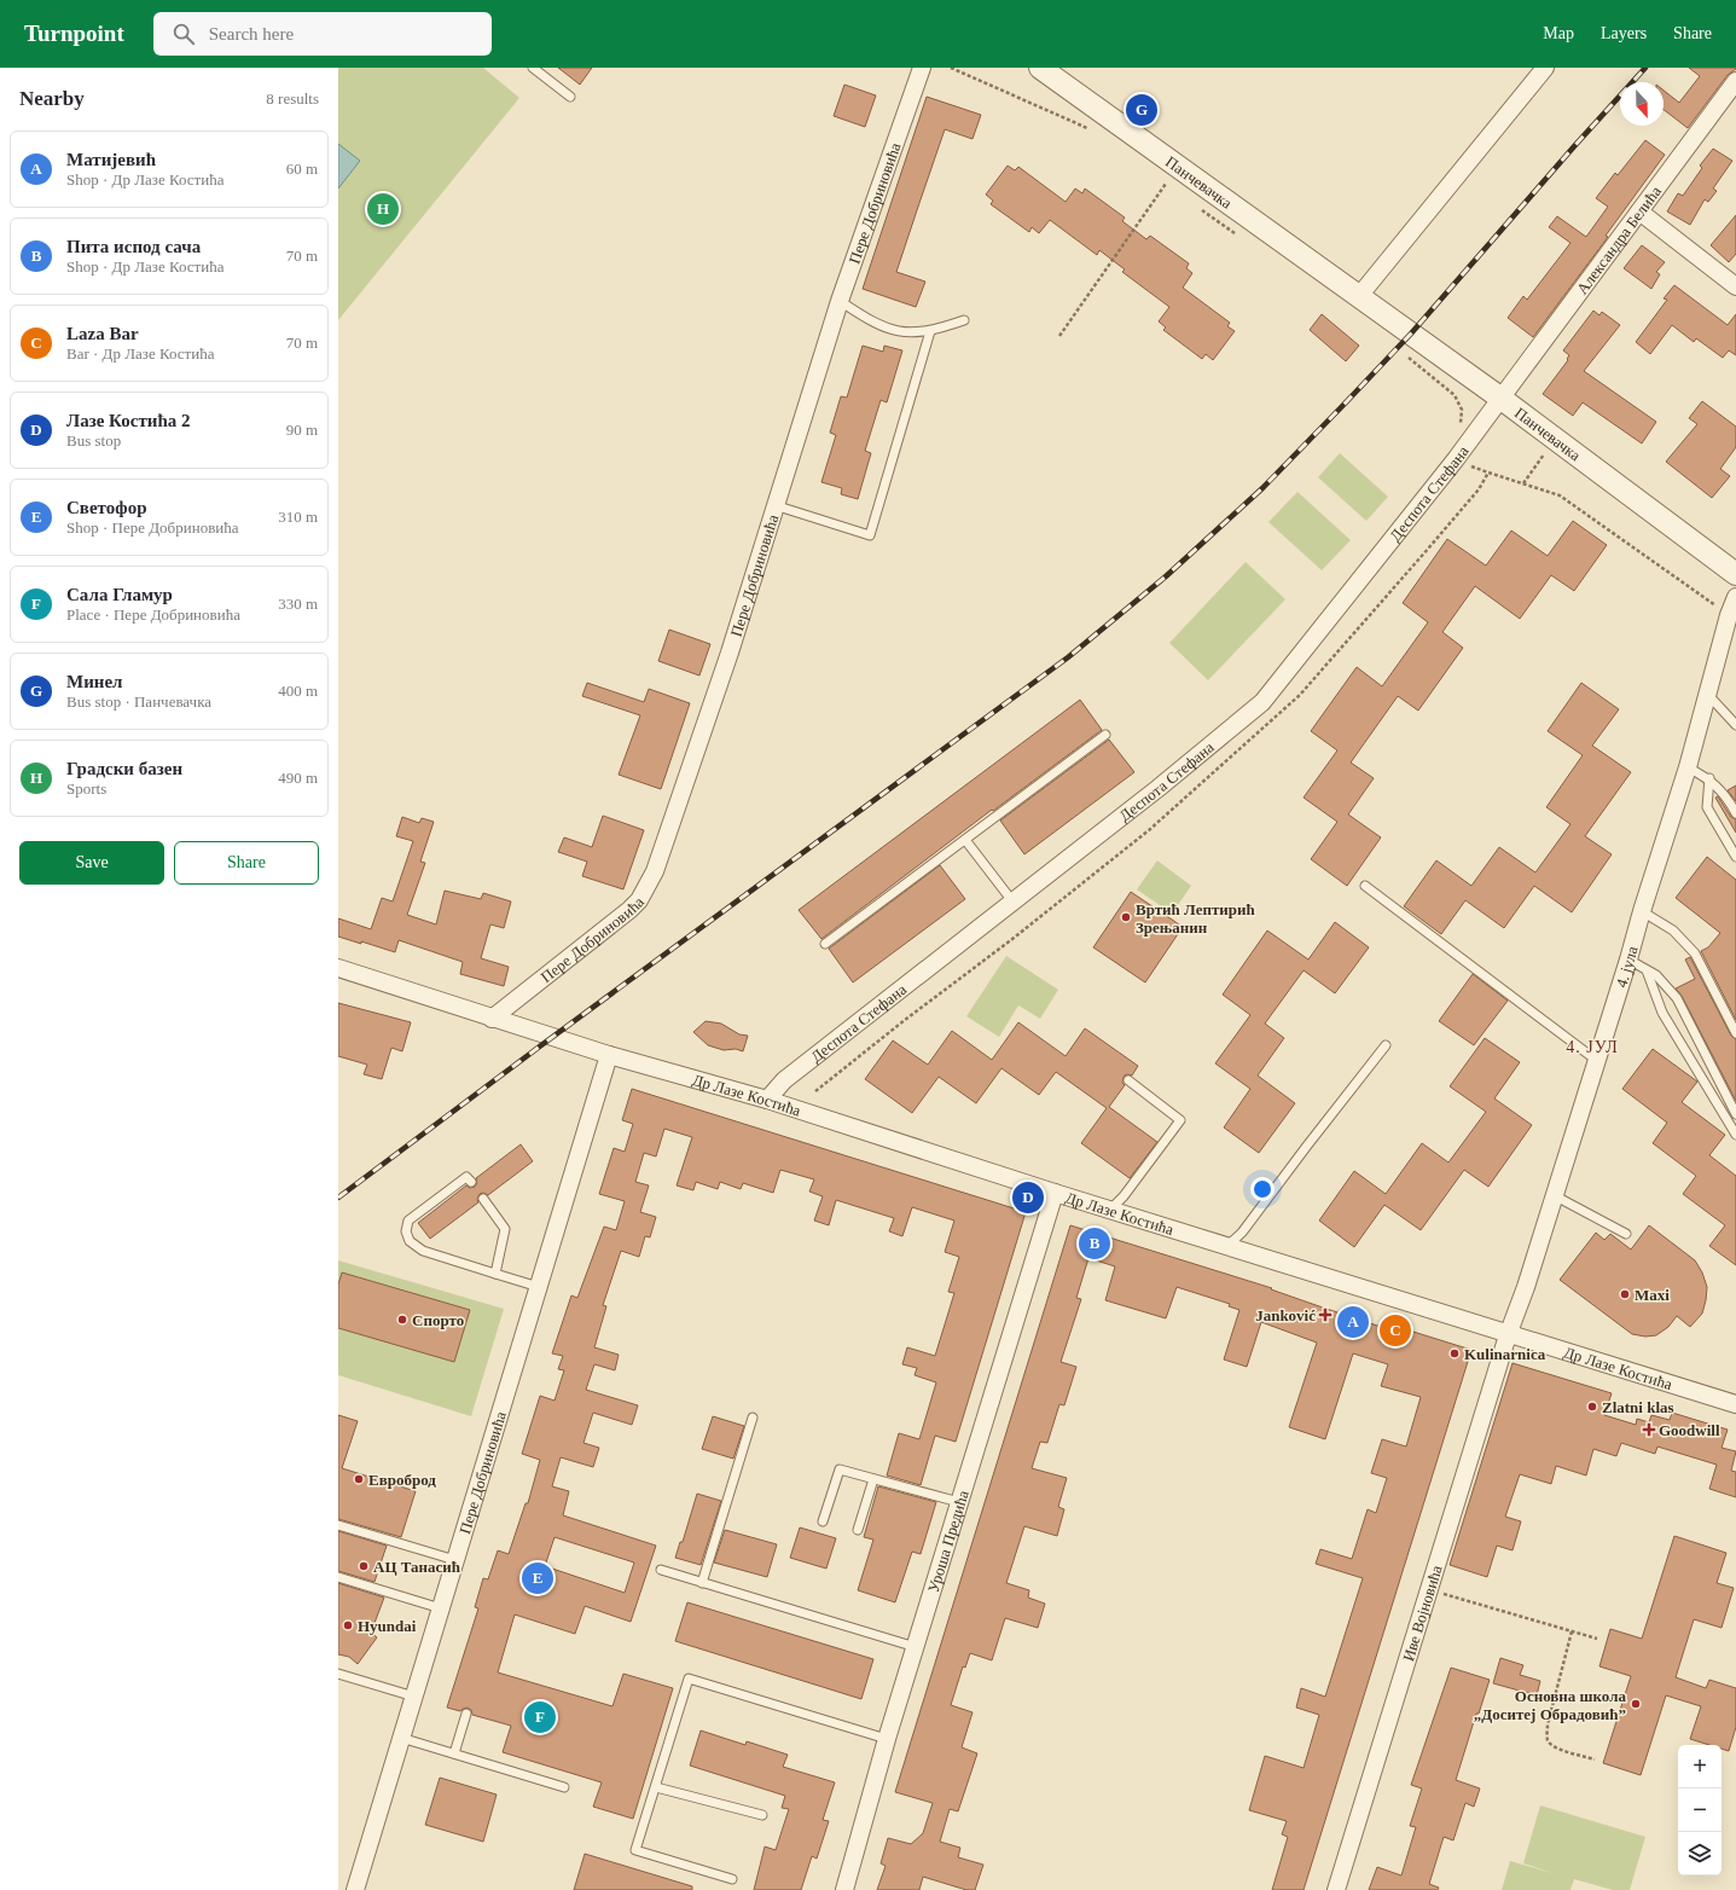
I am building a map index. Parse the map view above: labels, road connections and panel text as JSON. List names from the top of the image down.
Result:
{
  "streets": {
    "street": [
      "Панчевачка",
      "Пере Добриновића",
      "Александра Белића",
      "Деспота Стефана",
      "4. јула",
      "Др Лазе Костића",
      "Уроша Предића",
      "Иве Војновића"
    ]
  },
  "crossings": [
    ["Панчевачка", "Александра Белића"],
    ["Панчевачка", "Деспота Стефана"],
    ["Пере Добриновића", "Др Лазе Костића"],
    ["Александра Белића", "Деспота Стефана"],
    ["Деспота Стефана", "Др Лазе Костића"],
    ["4. јула", "Др Лазе Костића"],
    ["4. јула", "Иве Војновића"],
    ["Др Лазе Костића", "Уроша Предића"],
    ["Др Лазе Костића", "Иве Војновића"]
  ],
  "districts": ["4. ЈУЛ"],
  "places": {
    "other": [
      "Вртић Лептирић Зрењанин",
      "Maxi",
      "Спорто",
      "Kulinarnica",
      "Zlatni klas",
      "Евроброд",
      "АЦ Танасић",
      "Hyundai",
      "Основна школа „Доситеј Обрадовић”"
    ],
    "health": ["Janković", "Goodwill"]
  },
  "north": "bottom",
  "page": {
    "header": "Turnpoint",
    "search": "Search here",
    "nav": ["Map", "Layers", "Share"],
    "heading": ["Nearby", "8 results"],
    "pins": [
      "G",
      "H",
      "D",
      "B",
      "A",
      "C",
      "E",
      "F"
    ],
    "list": [
      {
        "mark": "A",
        "name": "Матијевић",
        "note": "Shop · Др Лазе Костића",
        "value": "60 m"
      },
      {
        "mark": "B",
        "name": "Пита испод сача",
        "note": "Shop · Др Лазе Костића",
        "value": "70 m"
      },
      {
        "mark": "C",
        "name": "Laza Bar",
        "note": "Bar · Др Лазе Костића",
        "value": "70 m"
      },
      {
        "mark": "D",
        "name": "Лазе Костића 2",
        "note": "Bus stop",
        "value": "90 m"
      },
      {
        "mark": "E",
        "name": "Светофор",
        "note": "Shop · Пере Добриновића",
        "value": "310 m"
      },
      {
        "mark": "F",
        "name": "Сала Гламур",
        "note": "Place · Пере Добриновића",
        "value": "330 m"
      },
      {
        "mark": "G",
        "name": "Минел",
        "note": "Bus stop · Панчевачка",
        "value": "400 m"
      },
      {
        "mark": "H",
        "name": "Градски базен",
        "note": "Sports",
        "value": "490 m"
      }
    ],
    "buttons": ["Save", "Share"],
    "map_buttons": ["+", "−"]
  }
}
